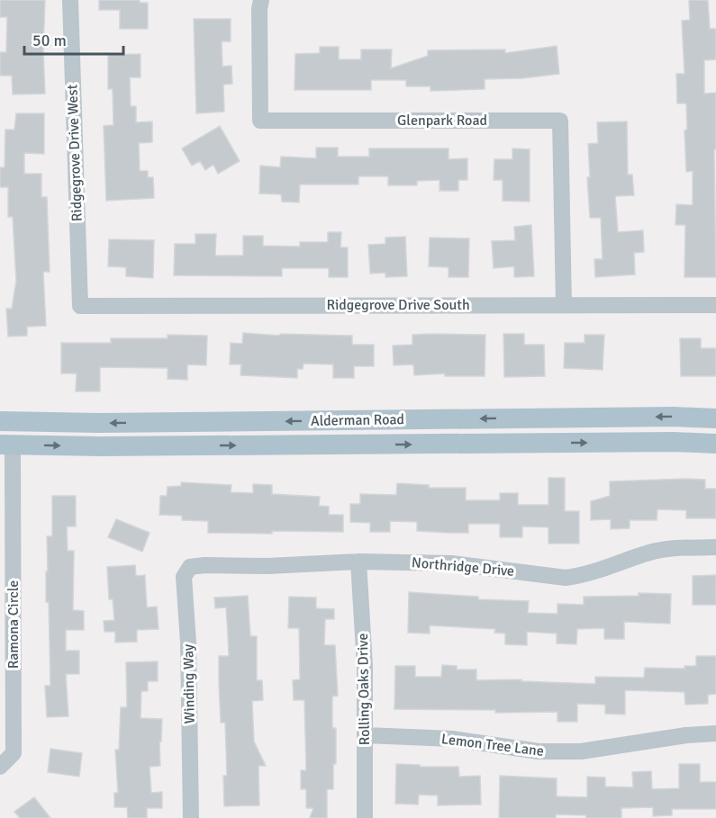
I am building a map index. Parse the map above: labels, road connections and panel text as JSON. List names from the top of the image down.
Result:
{
  "streets": {
    "main road": ["Alderman Road"],
    "street": [
      "Glenpark Road",
      "Ridgegrove Drive West",
      "Ridgegrove Drive South",
      "Northridge Drive",
      "Ramona Circle",
      "Winding Way",
      "Rolling Oaks Drive",
      "Lemon Tree Lane"
    ]
  },
  "crossings": [
    ["Glenpark Road", "Ridgegrove Drive South"],
    ["Ridgegrove Drive West", "Ridgegrove Drive South"],
    ["Alderman Road", "Ramona Circle"],
    ["Northridge Drive", "Winding Way"],
    ["Northridge Drive", "Rolling Oaks Drive"],
    ["Rolling Oaks Drive", "Lemon Tree Lane"]
  ],
  "scale_bar": "50 m"
}
